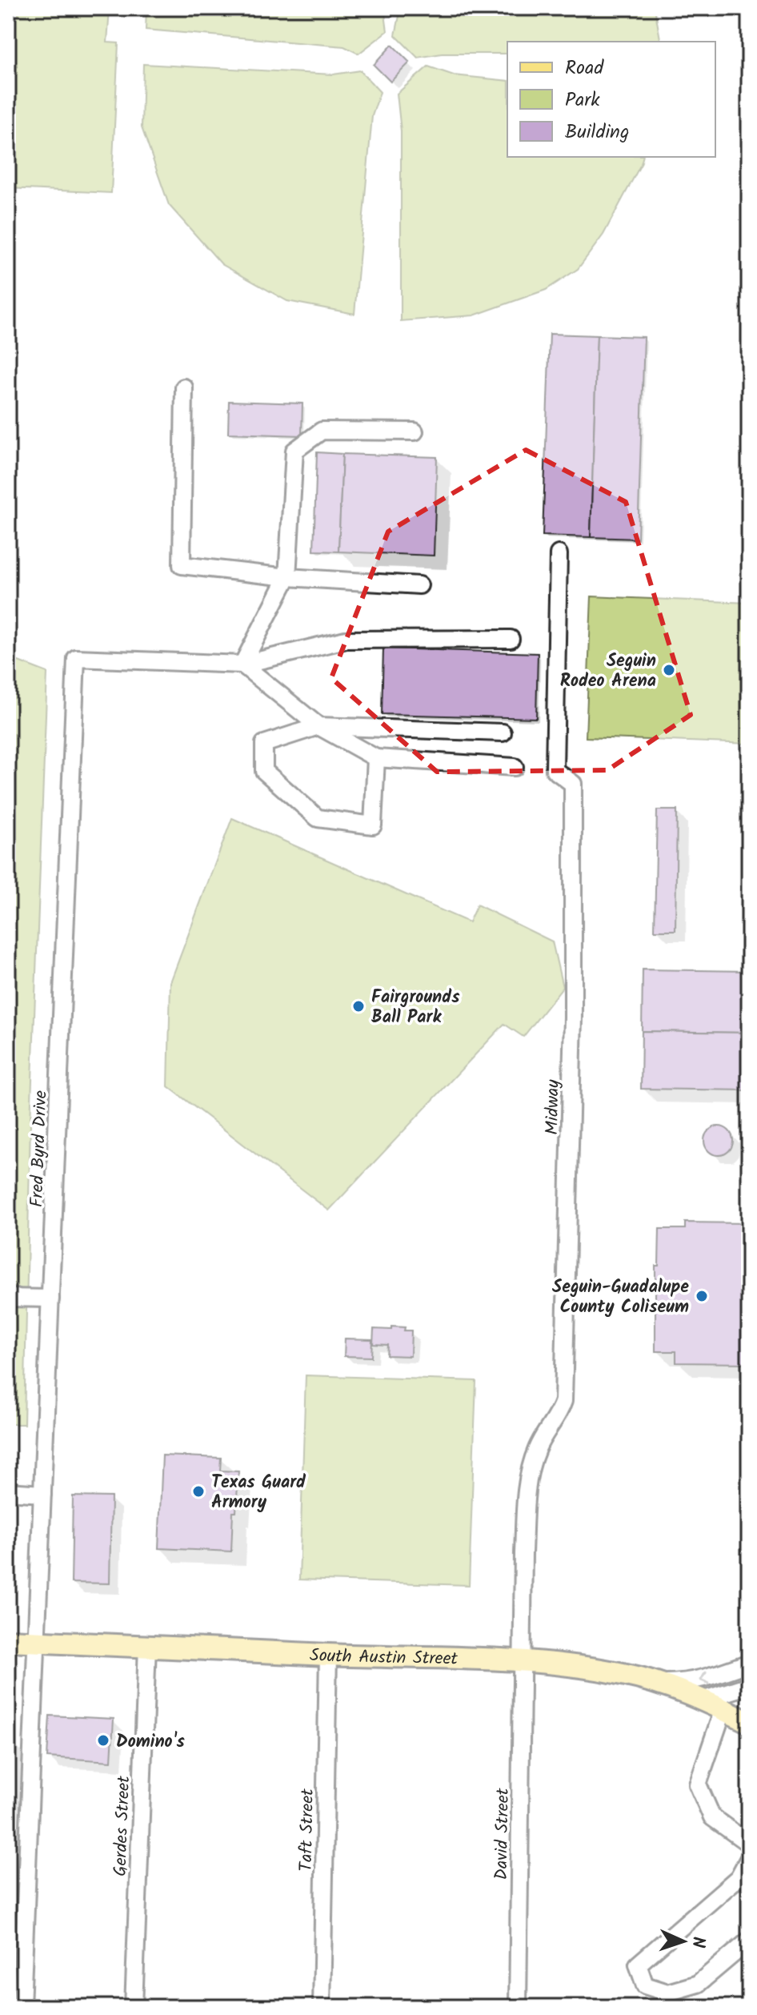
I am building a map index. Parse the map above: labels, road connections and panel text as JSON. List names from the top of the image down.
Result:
{
  "streets": {
    "main road": ["South Austin Street"],
    "street": [
      "Midway",
      "Fred Byrd Drive",
      "Gerdes Street",
      "Taft Street",
      "David Street"
    ]
  },
  "crossings": [
    ["Midway", "South Austin Street"],
    ["Midway", "David Street"],
    ["Fred Byrd Drive", "South Austin Street"],
    ["South Austin Street", "Gerdes Street"],
    ["South Austin Street", "Taft Street"],
    ["South Austin Street", "David Street"]
  ],
  "places": [
    "Seguin Rodeo Arena",
    "Fairgrounds Ball Park",
    "Seguin-Guadalupe County Coliseum",
    "Texas Guard Armory",
    "Domino's"
  ],
  "legend": ["Road", "Park", "Building"],
  "north": "right"
}
